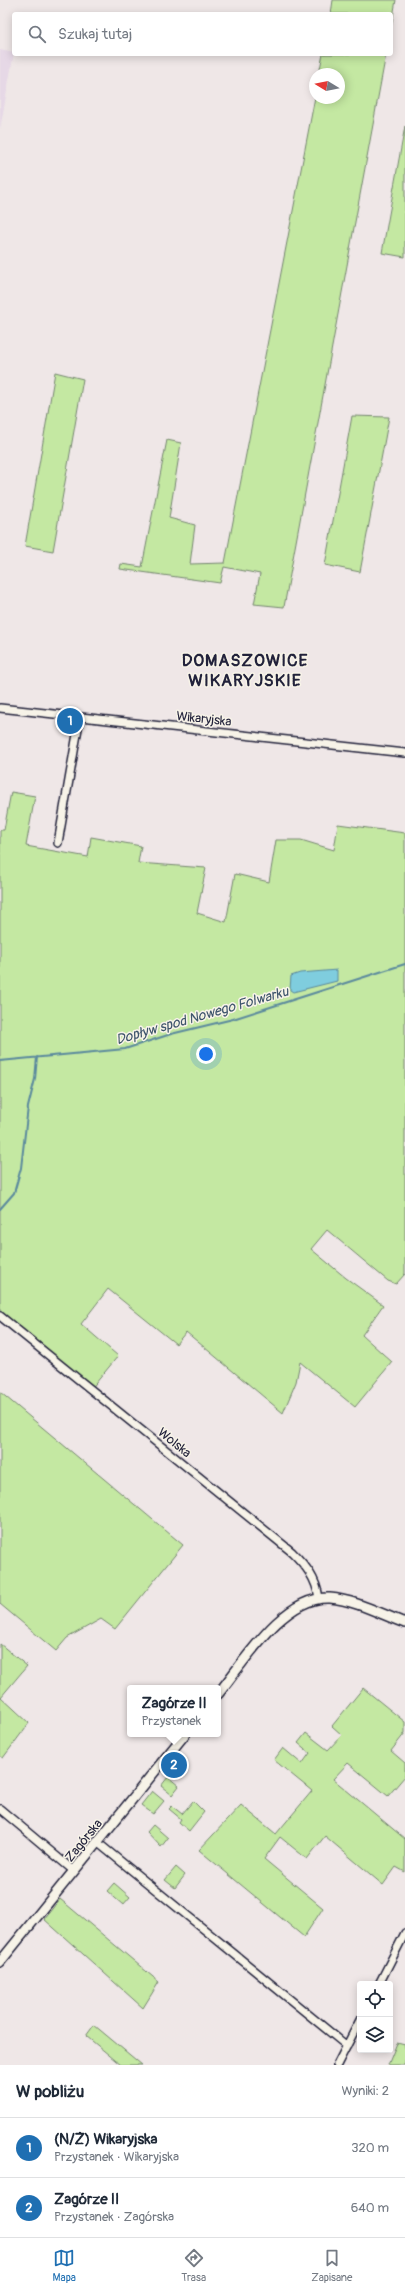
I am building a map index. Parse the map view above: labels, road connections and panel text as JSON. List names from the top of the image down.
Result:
{
  "streets": {
    "street": ["Wikaryjska", "Wolska", "Zagórska"]
  },
  "districts": ["DOMASZOWICE WIKARYJSKIE"],
  "water": ["Dopływ spod Nowego Folwarku"],
  "north": "left",
  "page": {
    "search": "Szukaj tutaj",
    "pins": ["1", "2"],
    "popup": ["Zagórze II", "Przystanek"],
    "heading": ["W pobliżu", "Wyniki: 2"],
    "list": [
      {
        "mark": "1",
        "name": "(N/Ż) Wikaryjska",
        "note": "Przystanek · Wikaryjska",
        "value": "320 m"
      },
      {
        "mark": "2",
        "name": "Zagórze II",
        "note": "Przystanek · Zagórska",
        "value": "640 m"
      }
    ],
    "nav": ["Mapa", "Trasa", "Zapisane"]
  }
}
